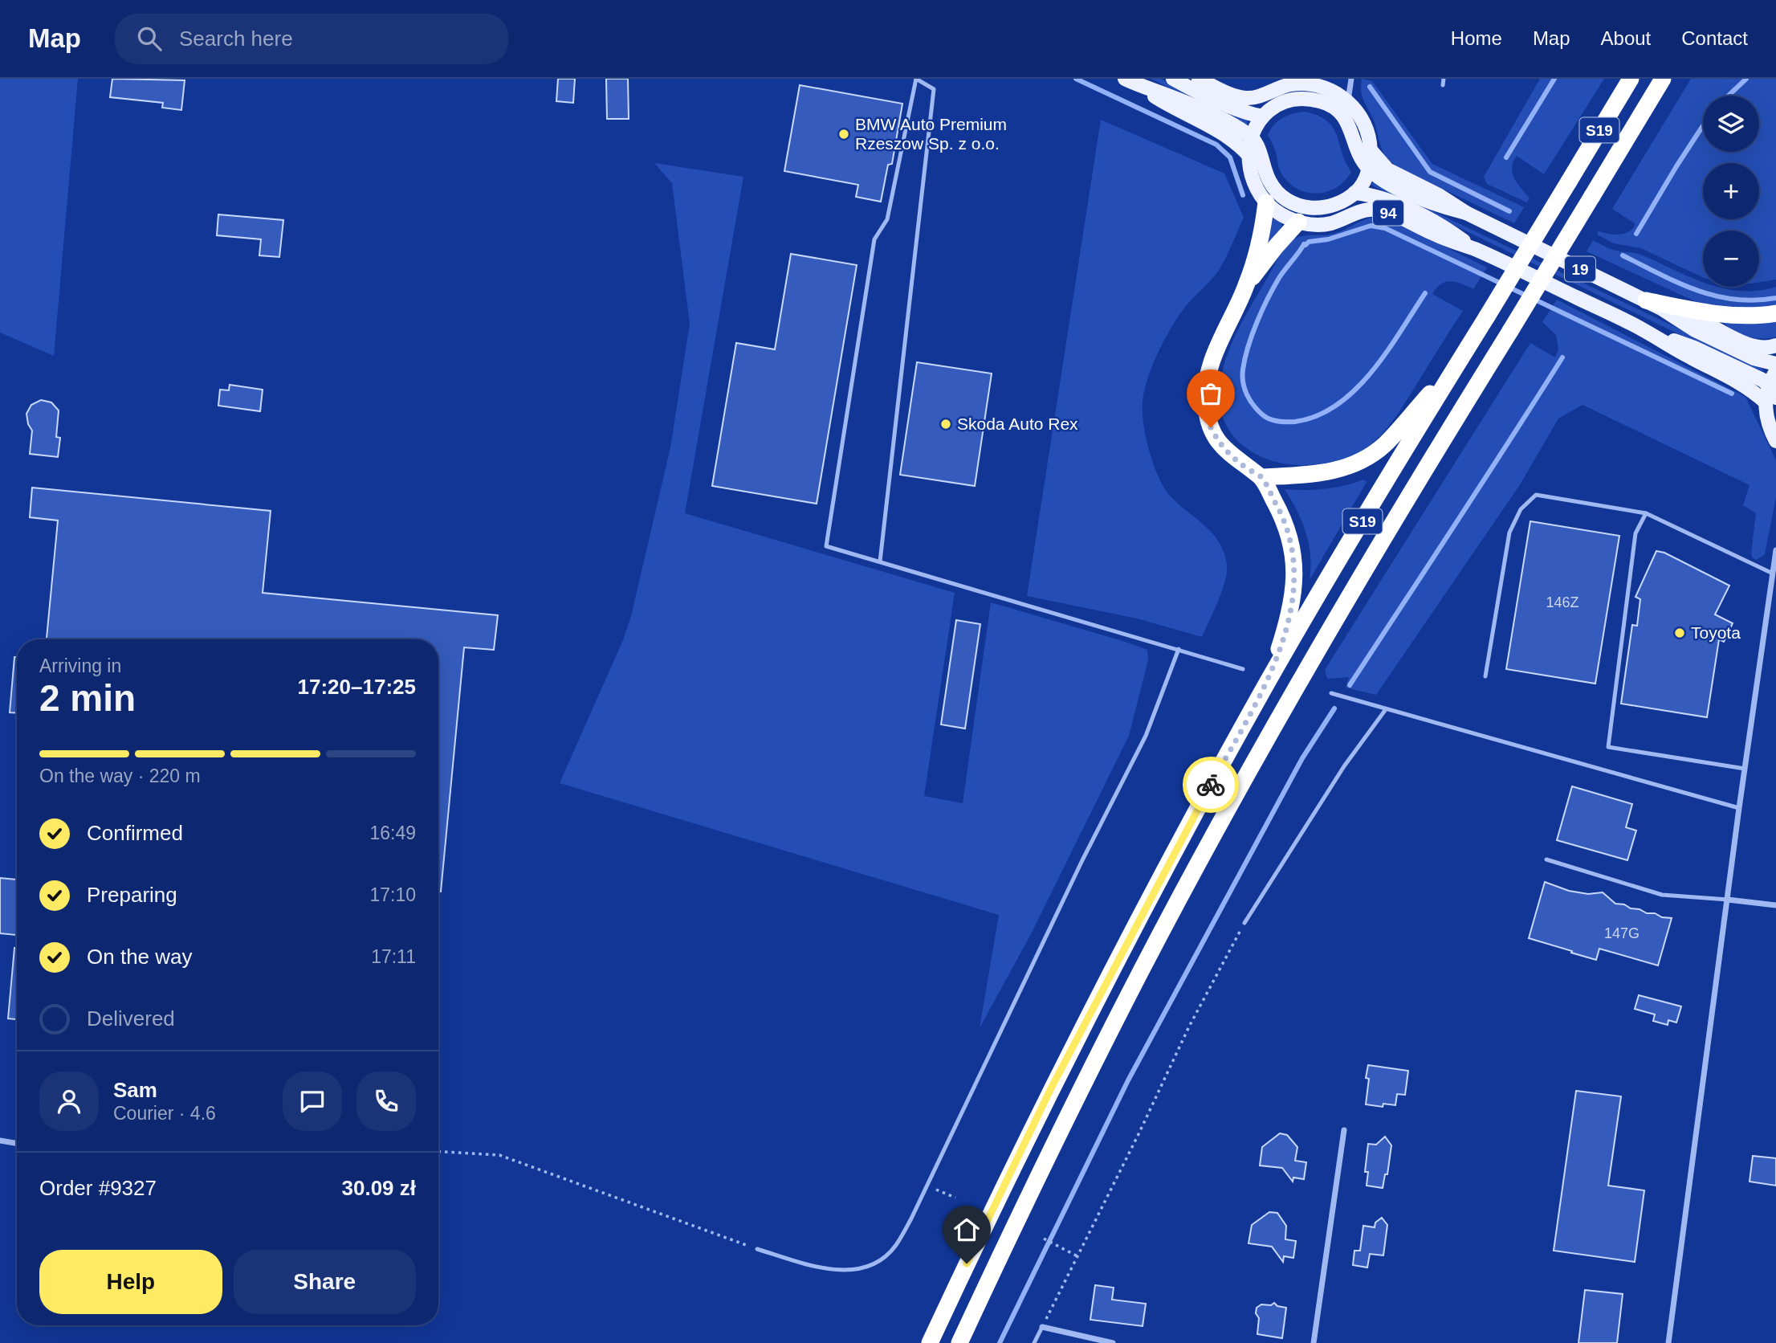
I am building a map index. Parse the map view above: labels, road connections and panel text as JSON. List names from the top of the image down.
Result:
{
  "streets": {
    "highway": ["S19", "19"],
    "main road": ["94"]
  },
  "crossings": [
    ["94", "19"]
  ],
  "places": ["BMW Auto Premium Rzeszow Sp. z o.o.", "Skoda Auto Rex", "Toyota"],
  "house_numbers": ["146Z", "147G"],
  "page": {
    "header": "Map",
    "search": "Search here",
    "nav": [
      "Home",
      "Map",
      "About",
      "Contact"
    ],
    "map_buttons": ["+", "−"],
    "heading": ["2 min", "Arriving in", "17:20–17:25"],
    "panel": [
      "Sam",
      "Courier · 4.6",
      "Order #9327",
      "30.09 zł"
    ],
    "bar": "On the way · 220 m",
    "list": [
      ["Confirmed", "16:49"],
      ["Preparing", "17:10"],
      ["On the way", "17:11"],
      "Delivered"
    ],
    "buttons": ["Help", "Share"]
  }
}
